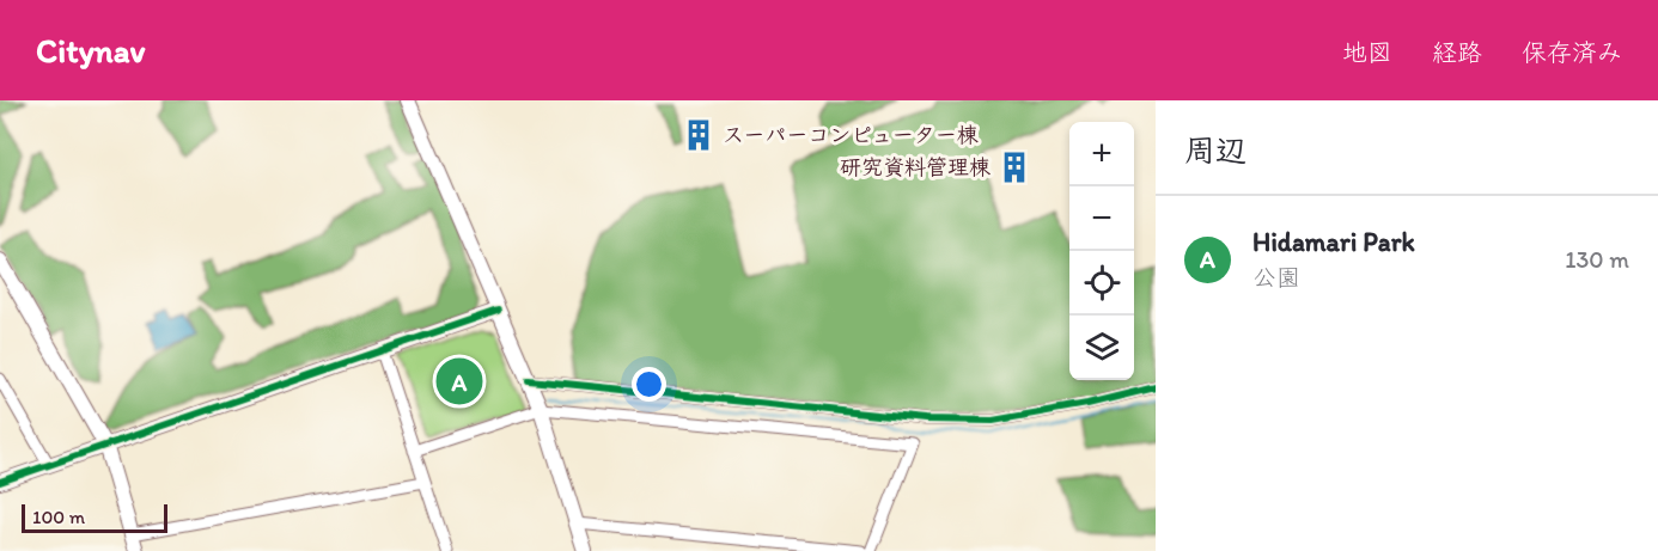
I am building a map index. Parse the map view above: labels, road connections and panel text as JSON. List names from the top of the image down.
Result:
{
  "places": {
    "building": ["スーパーコンピューター棟", "研究資料管理棟"]
  },
  "scale_bar": "100 m",
  "page": {
    "header": "Citynav",
    "nav": ["地図", "経路", "保存済み"],
    "heading": "周辺",
    "map_buttons": ["+", "−"],
    "list": [
      {
        "mark": "A",
        "name": "Hidamari Park",
        "note": "公園",
        "value": "130 m"
      }
    ],
    "pins": "A",
    "scale": "100 m"
  }
}
